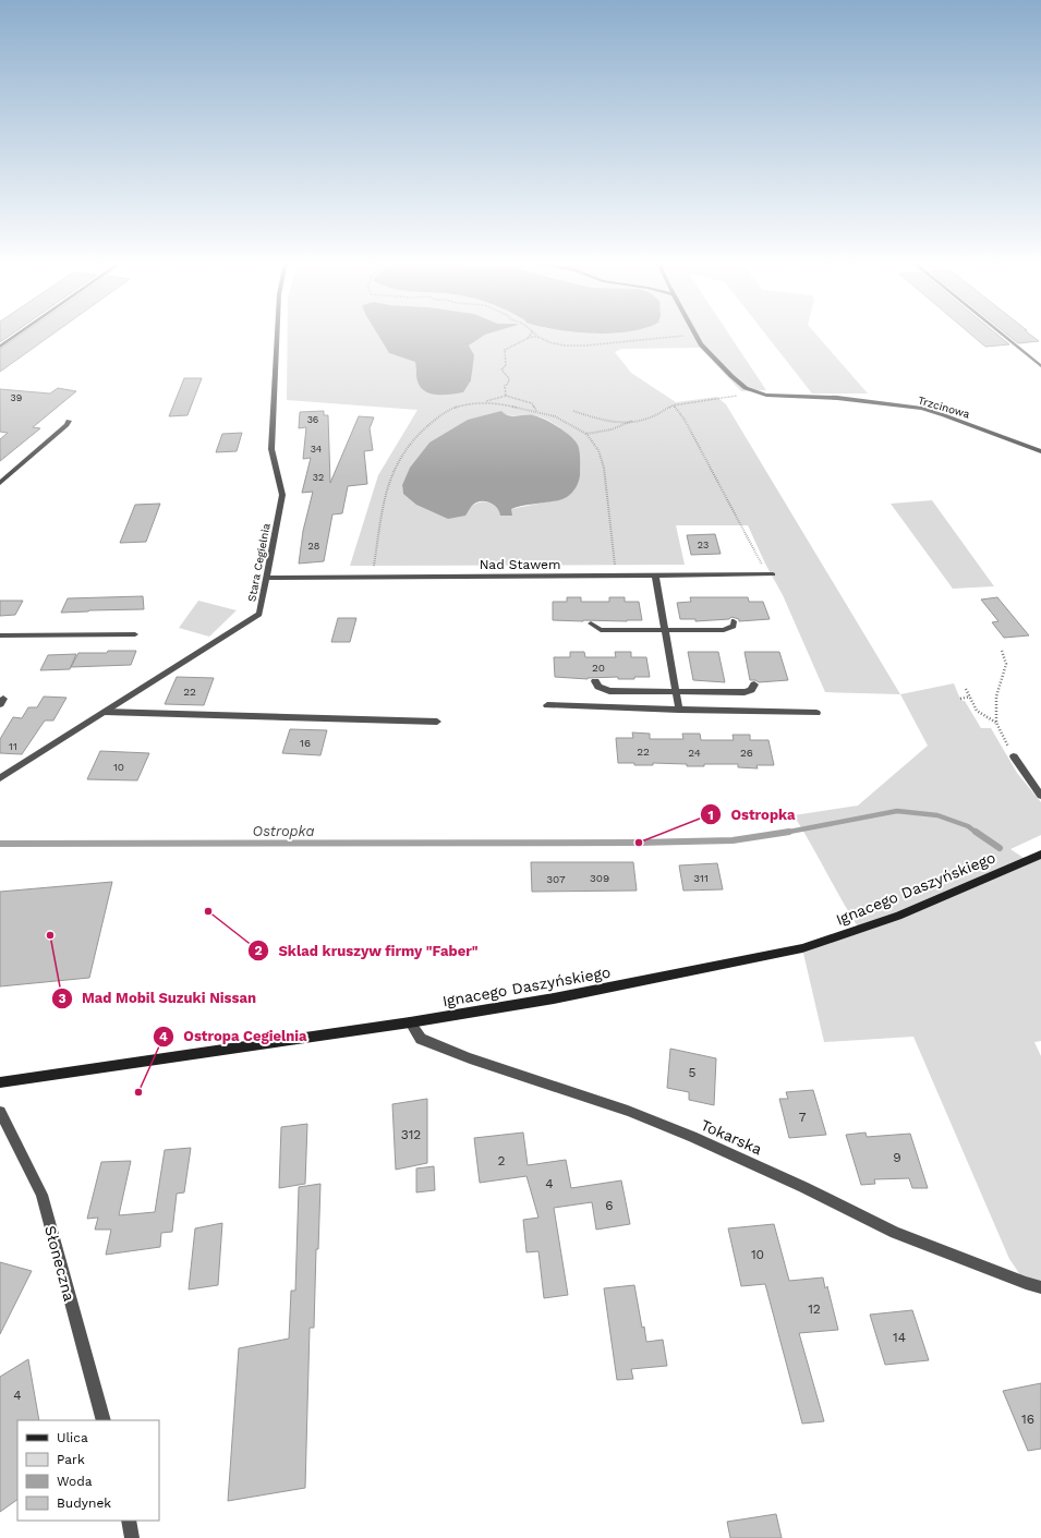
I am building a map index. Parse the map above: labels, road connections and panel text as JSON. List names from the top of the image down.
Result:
{
  "streets": {
    "main road": ["Ignacego Daszyńskiego"],
    "street": [
      "Trzcinowa",
      "Stara Cegielnia",
      "Nad Stawem",
      "Tokarska",
      "Słoneczna"
    ]
  },
  "crossings": [
    ["Stara Cegielnia", "Nad Stawem"],
    ["Ignacego Daszyńskiego", "Tokarska"]
  ],
  "water": ["Ostropka"],
  "places": [
    "Ostropka",
    "Sklad kruszyw firmy \"Faber\"",
    "Mad Mobil Suzuki Nissan",
    "Ostropa Cegielnia"
  ],
  "house_numbers": [
    "39",
    "36",
    "34",
    "32",
    "23",
    "28",
    "20",
    "22",
    "16",
    "11",
    "22",
    "24",
    "26",
    "10",
    "309",
    "311",
    "307",
    "5",
    "7",
    "312",
    "9",
    "2",
    "4",
    "6",
    "10",
    "12",
    "14",
    "4",
    "16"
  ],
  "legend": [
    "Ulica",
    "Park",
    "Woda",
    "Budynek"
  ]
}
